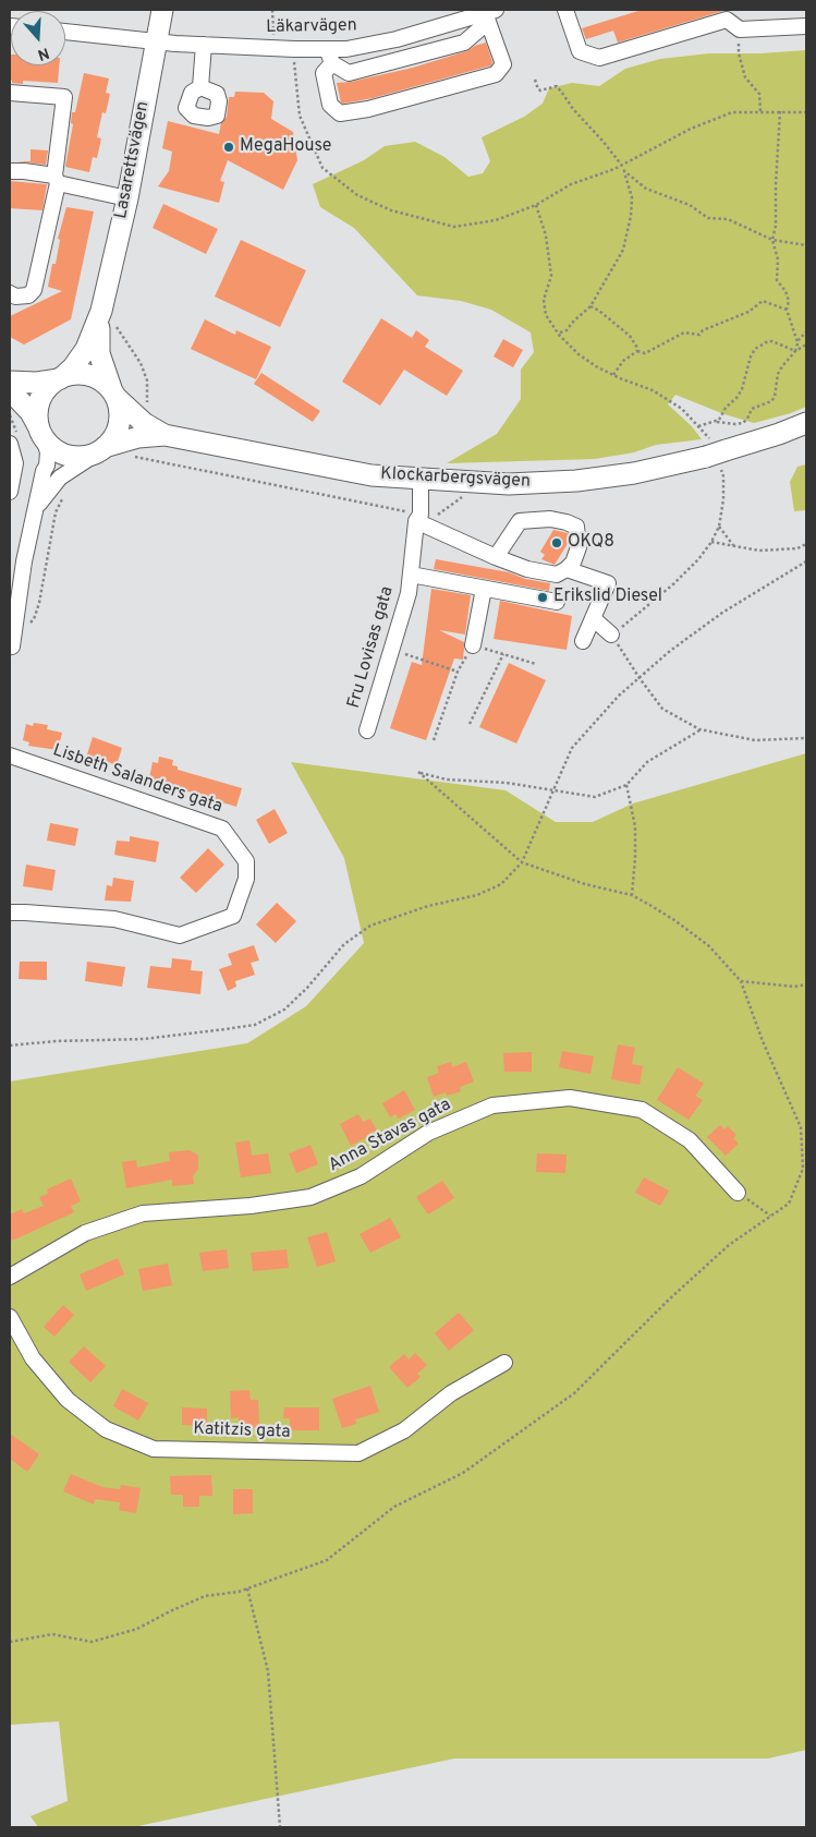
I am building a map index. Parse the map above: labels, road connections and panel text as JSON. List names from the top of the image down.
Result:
{
  "streets": {
    "main road": ["Lasarettsvägen", "Klockarbergsvägen"],
    "street": [
      "Läkarvägen",
      "Fru Lovisas gata",
      "Lisbeth Salanders gata",
      "Anna Stavas gata",
      "Katitzis gata"
    ]
  },
  "crossings": [
    ["Läkarvägen", "Lasarettsvägen"],
    ["Lasarettsvägen", "Klockarbergsvägen"],
    ["Klockarbergsvägen", "Fru Lovisas gata"]
  ],
  "places": ["MegaHouse", "OKQ8", "Erikslid Diesel"],
  "north": "bottom"
}
